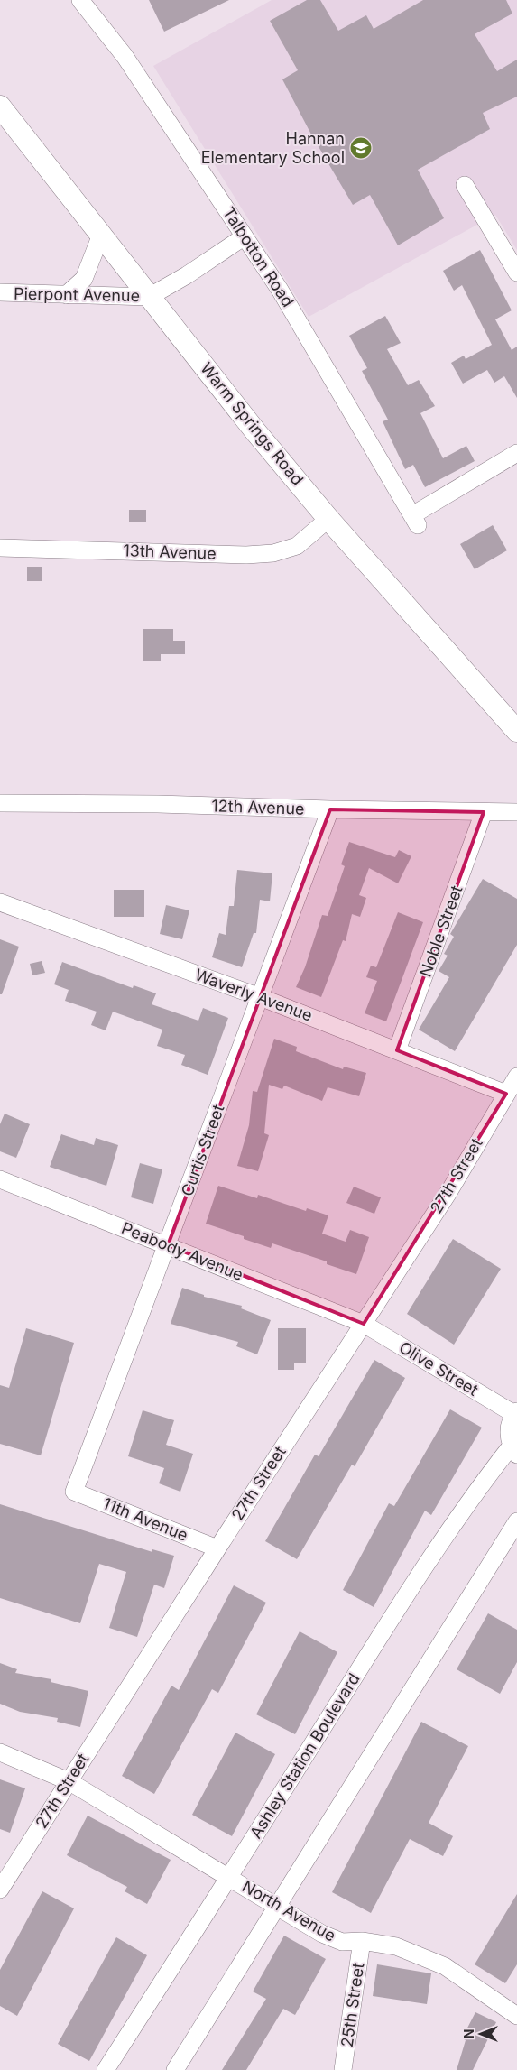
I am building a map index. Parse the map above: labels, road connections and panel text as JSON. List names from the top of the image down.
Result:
{
  "streets": {
    "main road": ["Warm Springs Road"],
    "street": [
      "Talbotton Road",
      "Pierpont Avenue",
      "13th Avenue",
      "12th Avenue",
      "Noble Street",
      "Waverly Avenue",
      "Curtis Street",
      "27th Street",
      "Peabody Avenue",
      "Olive Street",
      "11th Avenue",
      "Ashley Station Boulevard",
      "North Avenue",
      "25th Street"
    ]
  },
  "crossings": [
    ["Talbotton Road", "Pierpont Avenue"],
    ["Pierpont Avenue", "Warm Springs Road"],
    ["Warm Springs Road", "13th Avenue"],
    ["12th Avenue", "Noble Street"],
    ["12th Avenue", "Curtis Street"],
    ["Noble Street", "Waverly Avenue"],
    ["Waverly Avenue", "Curtis Street"],
    ["Waverly Avenue", "27th Street"],
    ["Curtis Street", "Peabody Avenue"],
    ["Curtis Street", "11th Avenue"],
    ["27th Street", "Peabody Avenue"],
    ["27th Street", "Olive Street"],
    ["27th Street", "11th Avenue"],
    ["27th Street", "North Avenue"],
    ["Peabody Avenue", "Olive Street"],
    ["Olive Street", "Ashley Station Boulevard"],
    ["Ashley Station Boulevard", "North Avenue"],
    ["North Avenue", "25th Street"]
  ],
  "places": {
    "school or university": ["Hannan Elementary School"]
  },
  "north": "left"
}
